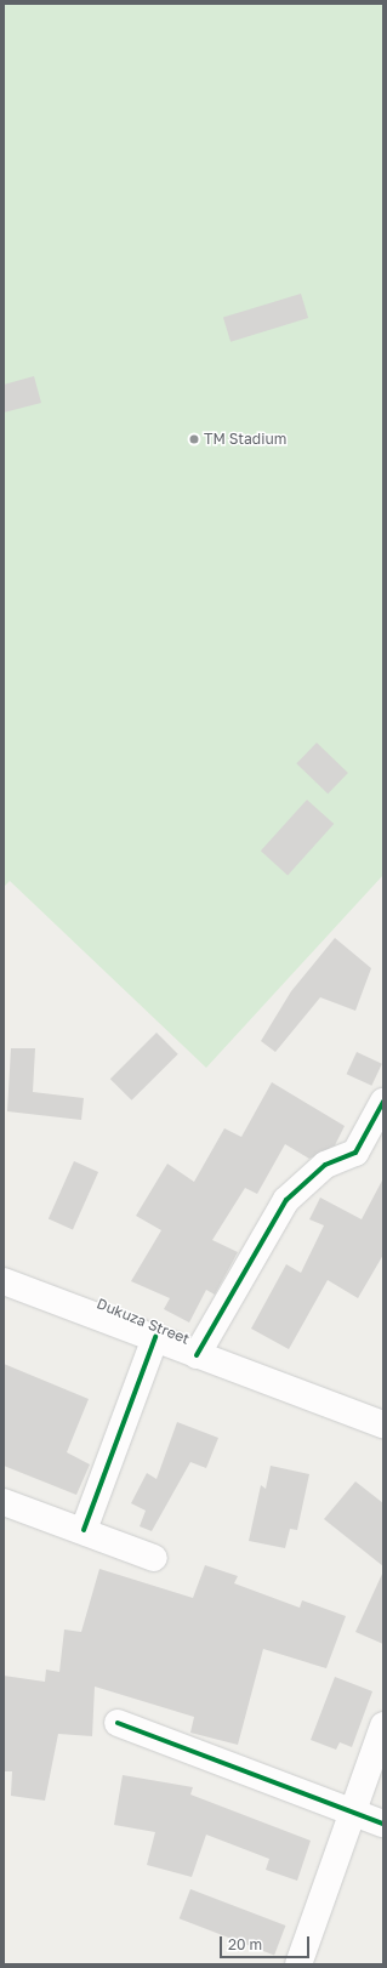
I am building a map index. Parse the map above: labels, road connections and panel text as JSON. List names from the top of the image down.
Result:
{
  "streets": {
    "street": ["Dukuza Street"]
  },
  "places": ["TM Stadium"],
  "scale_bar": "20 m"
}
